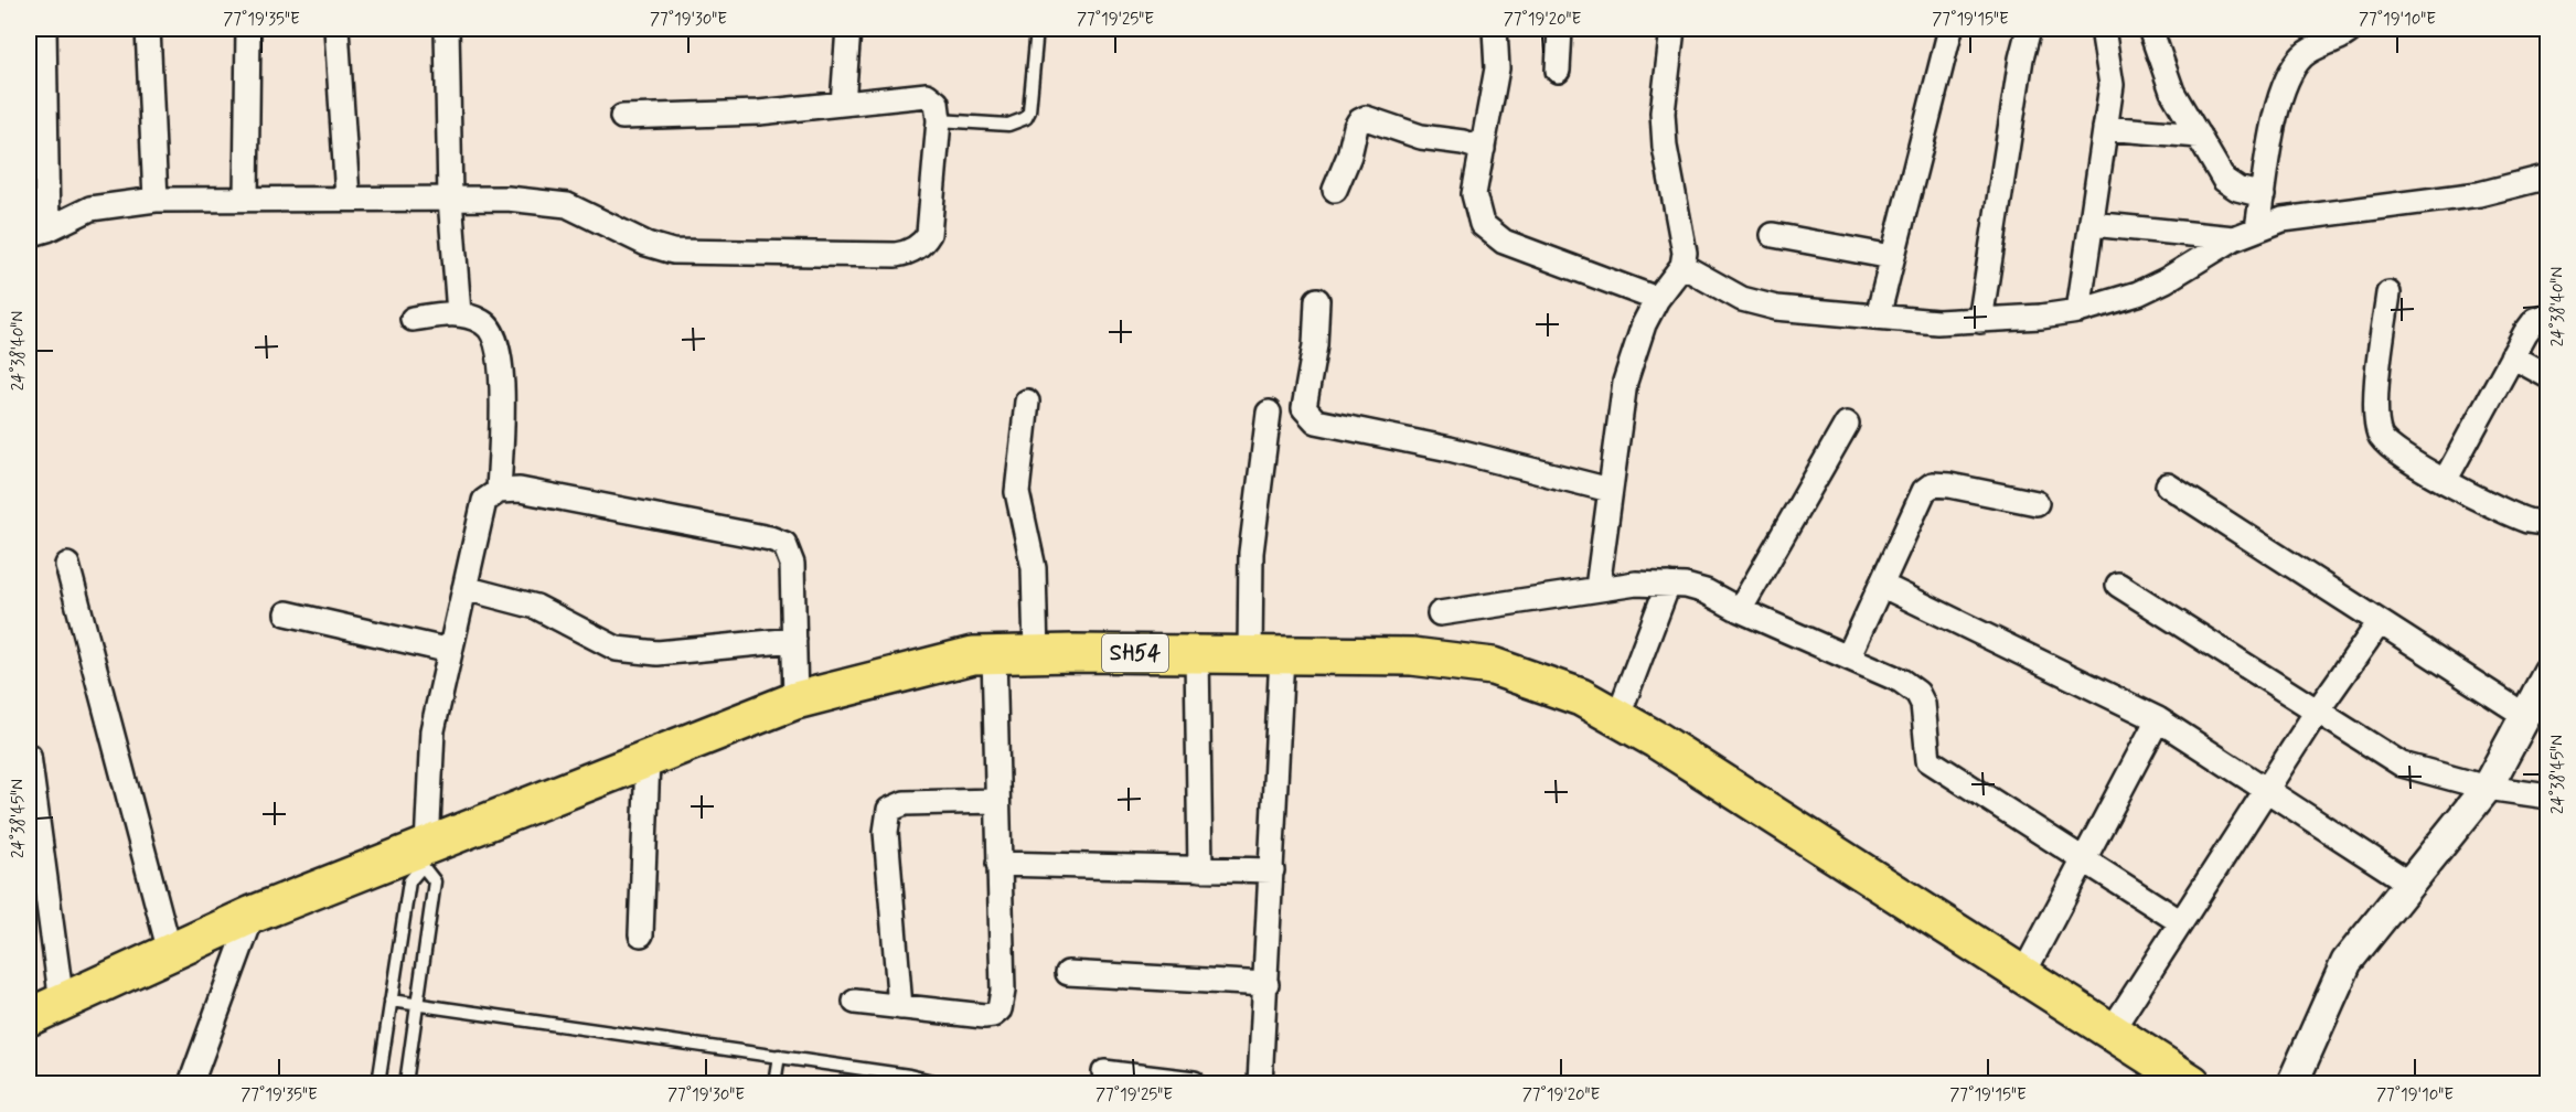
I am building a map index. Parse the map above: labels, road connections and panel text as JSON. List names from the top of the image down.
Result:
{
  "streets": {
    "main road": ["SH54"]
  },
  "coordinates": [
    "77°19'35\"E",
    "77°19'30\"E",
    "77°19'25\"E",
    "77°19'20\"E",
    "77°19'15\"E",
    "77°19'10\"E",
    "24°38'40\"N",
    "24°38'45\"N"
  ]
}
